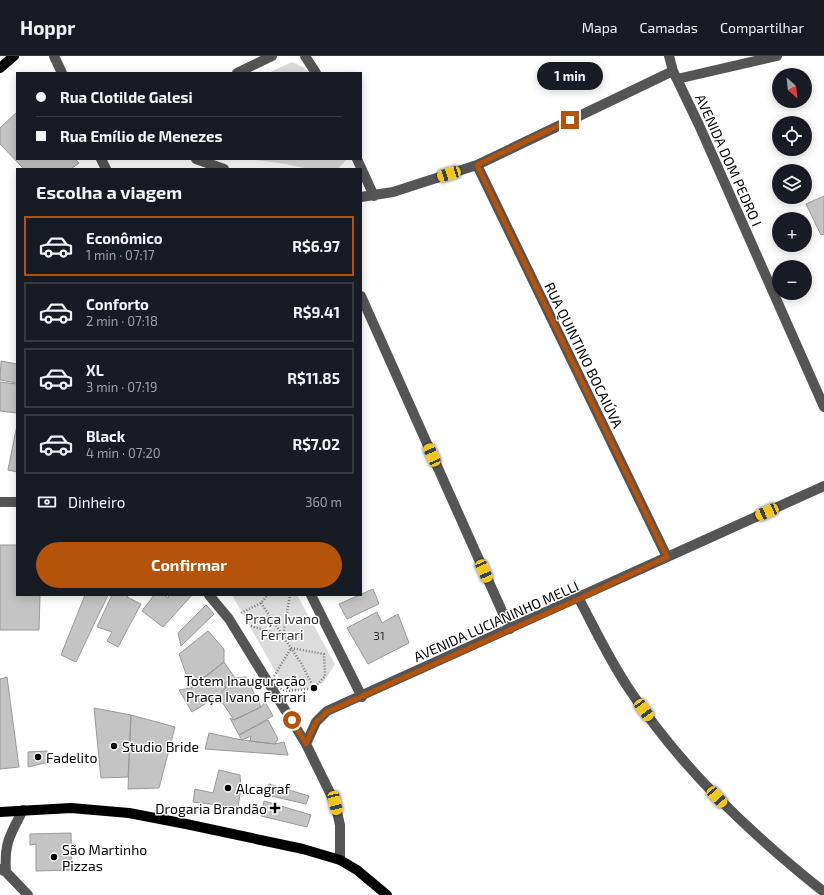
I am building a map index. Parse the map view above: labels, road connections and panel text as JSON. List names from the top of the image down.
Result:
{
  "streets": {
    "street": ["AVENIDA DOM PEDRO I", "RUA QUINTINO BOCAIÚVA", "AVENIDA LUCIANINHO MELLI"]
  },
  "crossings": [
    ["RUA QUINTINO BOCAIÚVA", "AVENIDA LUCIANINHO MELLI"]
  ],
  "parks": ["Praça Ivano Ferrari"],
  "places": {
    "other": [
      "Totem Inauguração Praça Ivano Ferrari",
      "Studio Bride",
      "Fadelito",
      "Alcagraf",
      "São Martinho Pizzas"
    ],
    "health": ["Drogaria Brandão"]
  },
  "house_numbers": ["31"],
  "north": "bottom right",
  "page": {
    "header": "Hoppr",
    "nav": ["Mapa", "Camadas", "Compartilhar"],
    "bubble": "1 min",
    "map_buttons": ["+", "−"],
    "banner": ["Rua Clotilde Galesi", "Rua Emílio de Menezes"],
    "heading": "Escolha a viagem",
    "list": [
      {
        "name": "Econômico",
        "note": "1 min · 07:17",
        "value": "R$6.97"
      },
      {
        "name": "Conforto",
        "note": "2 min · 07:18",
        "value": "R$9.41"
      },
      {
        "name": "XL",
        "note": "3 min · 07:19",
        "value": "R$11.85"
      },
      {
        "name": "Black",
        "note": "4 min · 07:20",
        "value": "R$7.02"
      }
    ],
    "pay": ["Dinheiro", "360 m"],
    "buttons": "Confirmar"
  }
}
